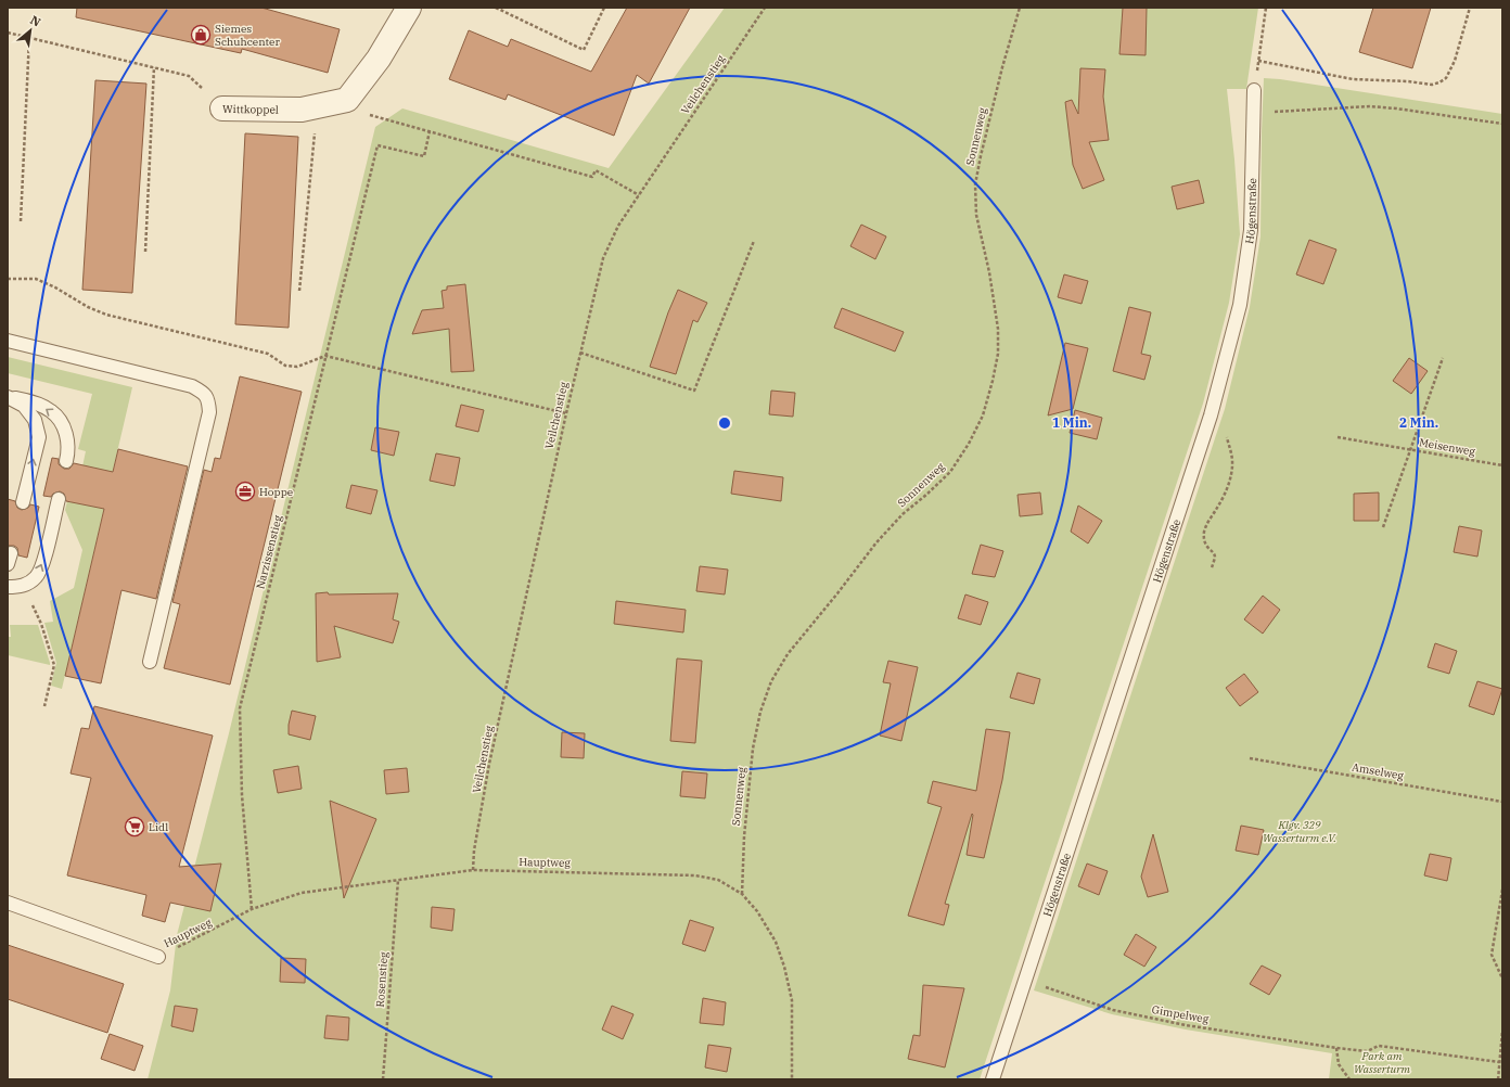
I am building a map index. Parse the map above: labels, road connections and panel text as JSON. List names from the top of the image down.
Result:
{
  "streets": {
    "street": ["Wittkoppel"],
    "lane": ["Högenstraße"],
    "path": [
      "Veilchenstieg",
      "Sonnenweg",
      "Meisenweg",
      "Narzissenstieg",
      "Amselweg",
      "Hauptweg",
      "Rosenstieg",
      "Gimpelweg"
    ]
  },
  "crossings": [
    ["Veilchenstieg", "Hauptweg"],
    ["Sonnenweg", "Hauptweg"],
    ["Högenstraße", "Gimpelweg"],
    ["Narzissenstieg", "Hauptweg"],
    ["Hauptweg", "Rosenstieg"]
  ],
  "parks": ["Klgv. 329 Wasserturm e.V.", "Park am Wasserturm"],
  "places": {
    "shop": ["Siemes Schuhcenter"],
    "office": ["Hoppe"],
    "supermarket": ["Lidl"]
  },
  "north": "top right",
  "rings": ["1 Min.", "2 Min."]
}
